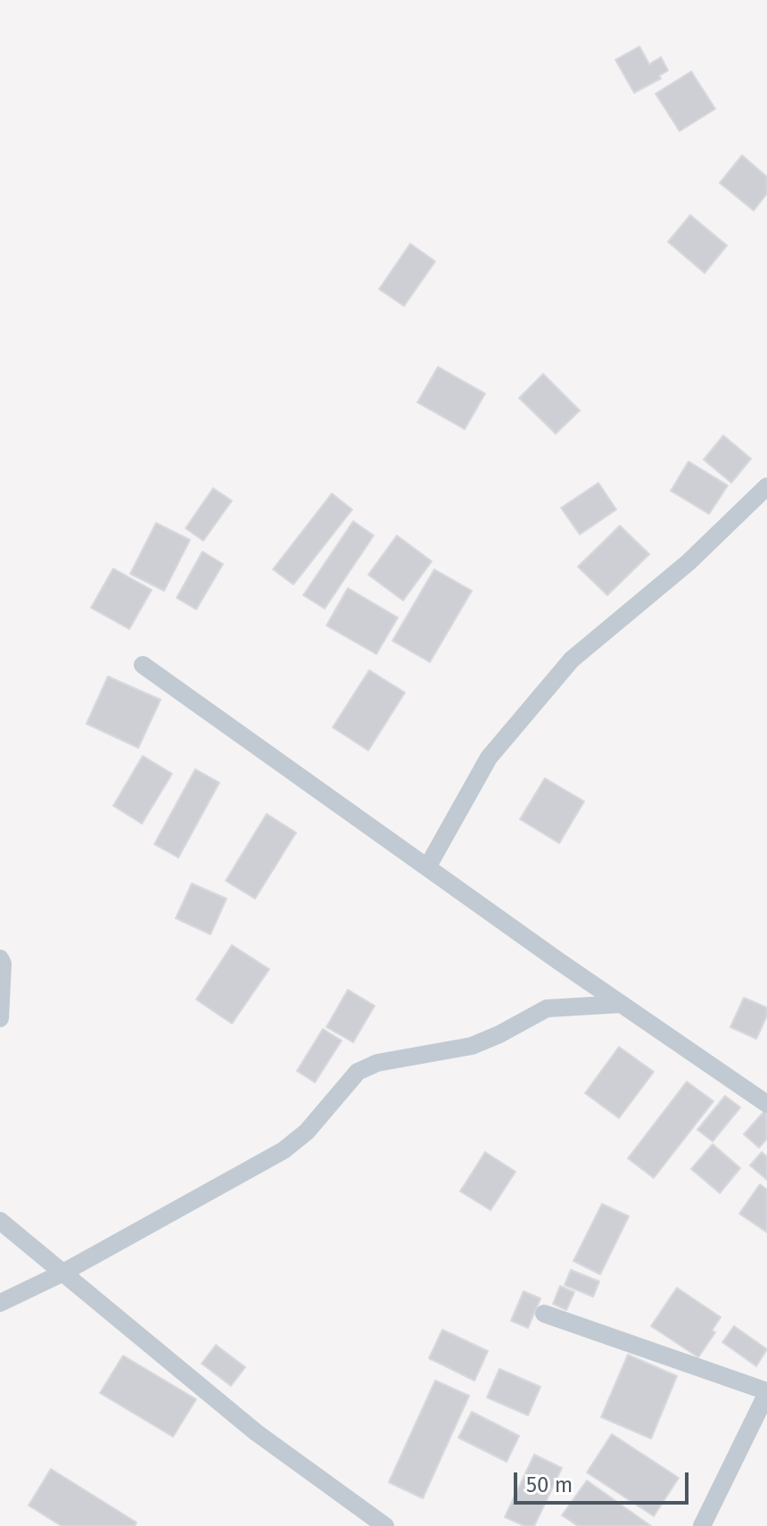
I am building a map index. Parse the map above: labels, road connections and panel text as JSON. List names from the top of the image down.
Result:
{
  "scale_bar": "50 m"
}
